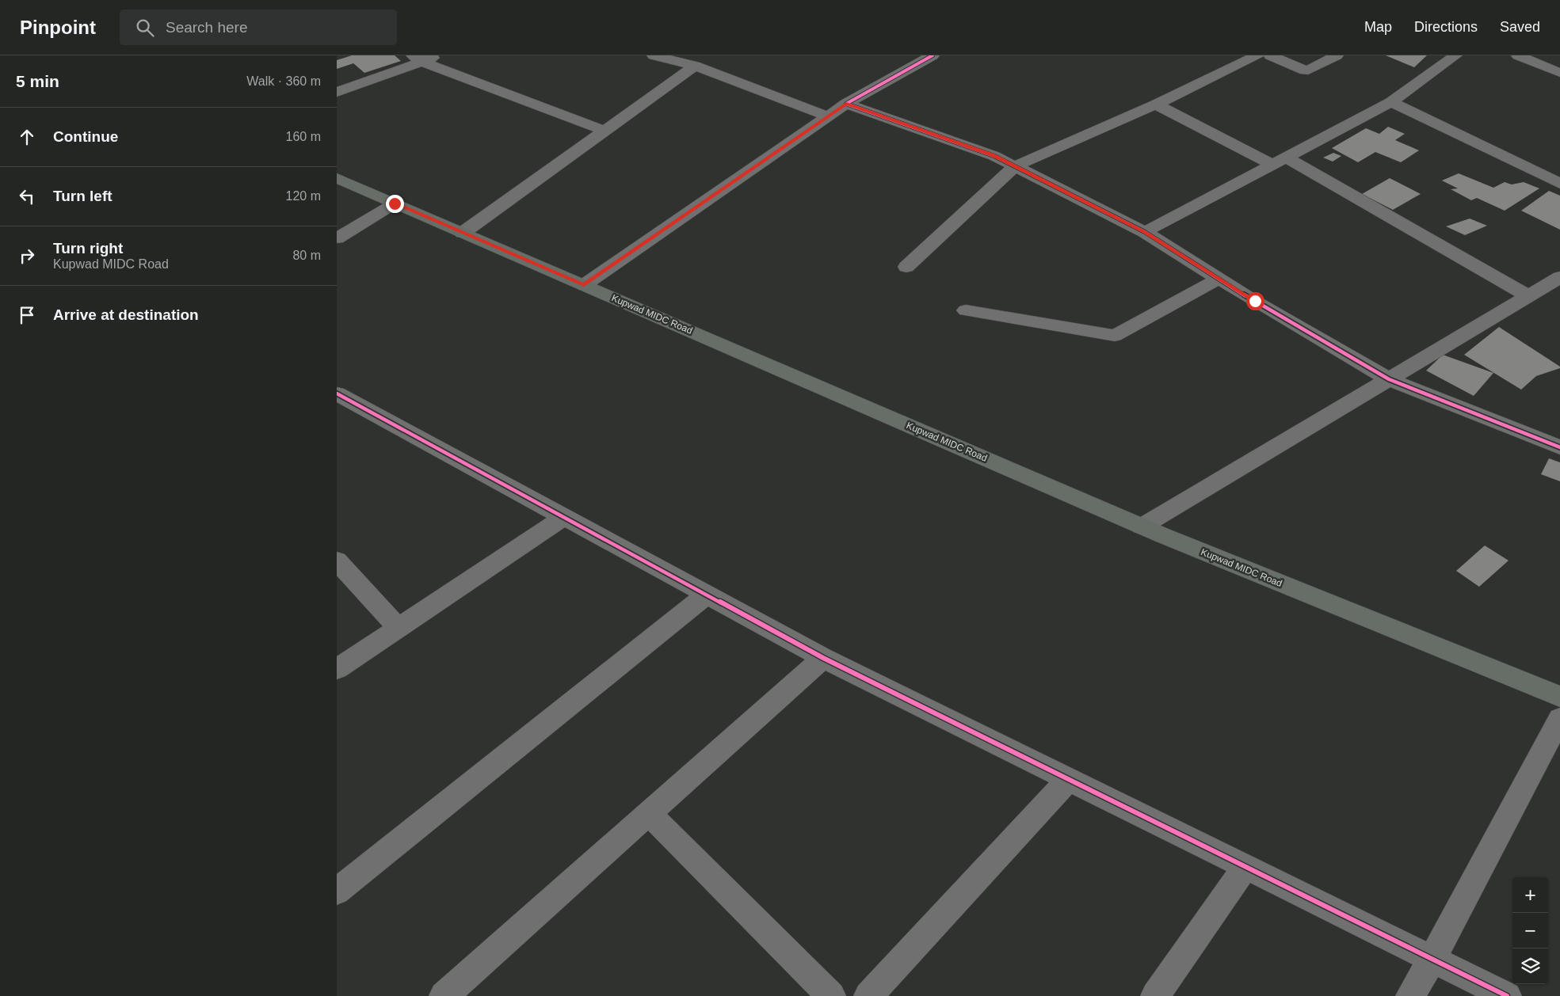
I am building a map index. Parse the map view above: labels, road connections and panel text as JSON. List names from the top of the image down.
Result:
{
  "streets": {
    "main road": ["Kupwad MIDC Road"]
  },
  "page": {
    "header": "Pinpoint",
    "search": "Search here",
    "nav": ["Map", "Directions", "Saved"],
    "heading": ["5 min", "Walk · 360 m"],
    "list": [
      ["Continue", "160 m"],
      ["Turn left", "120 m"],
      ["Turn right", "Kupwad MIDC Road", "80 m"],
      "Arrive at destination"
    ],
    "map_buttons": ["+", "−"]
  }
}
